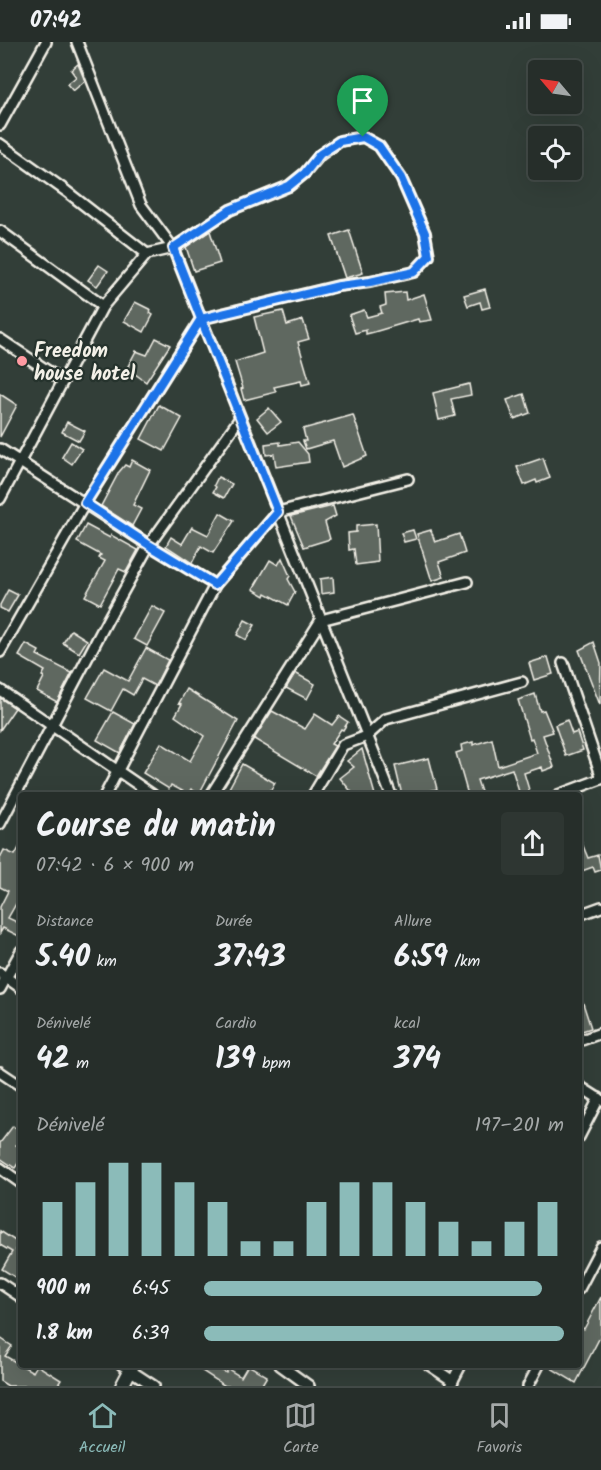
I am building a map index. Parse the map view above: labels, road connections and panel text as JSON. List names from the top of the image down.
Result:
{
  "places": ["Freedom house hotel"],
  "north": "top left",
  "page": {
    "status": "07:42",
    "heading": ["Course du matin", "07:42 · 6 × 900 m"],
    "stats": [
      ["Distance", "5.40 km"],
      ["Durée", "37:43"],
      ["Allure", "6:59 /km"],
      ["Dénivelé", "42 m"],
      ["Cardio", "139 bpm"],
      ["kcal", "374"]
    ],
    "chart": ["Dénivelé", "197–201 m"],
    "list": [
      {
        "name": "900 m",
        "note": "6:45"
      },
      {
        "name": "1.8 km",
        "note": "6:39"
      }
    ],
    "tabs": ["Accueil", "Carte", "Favoris"]
  }
}
